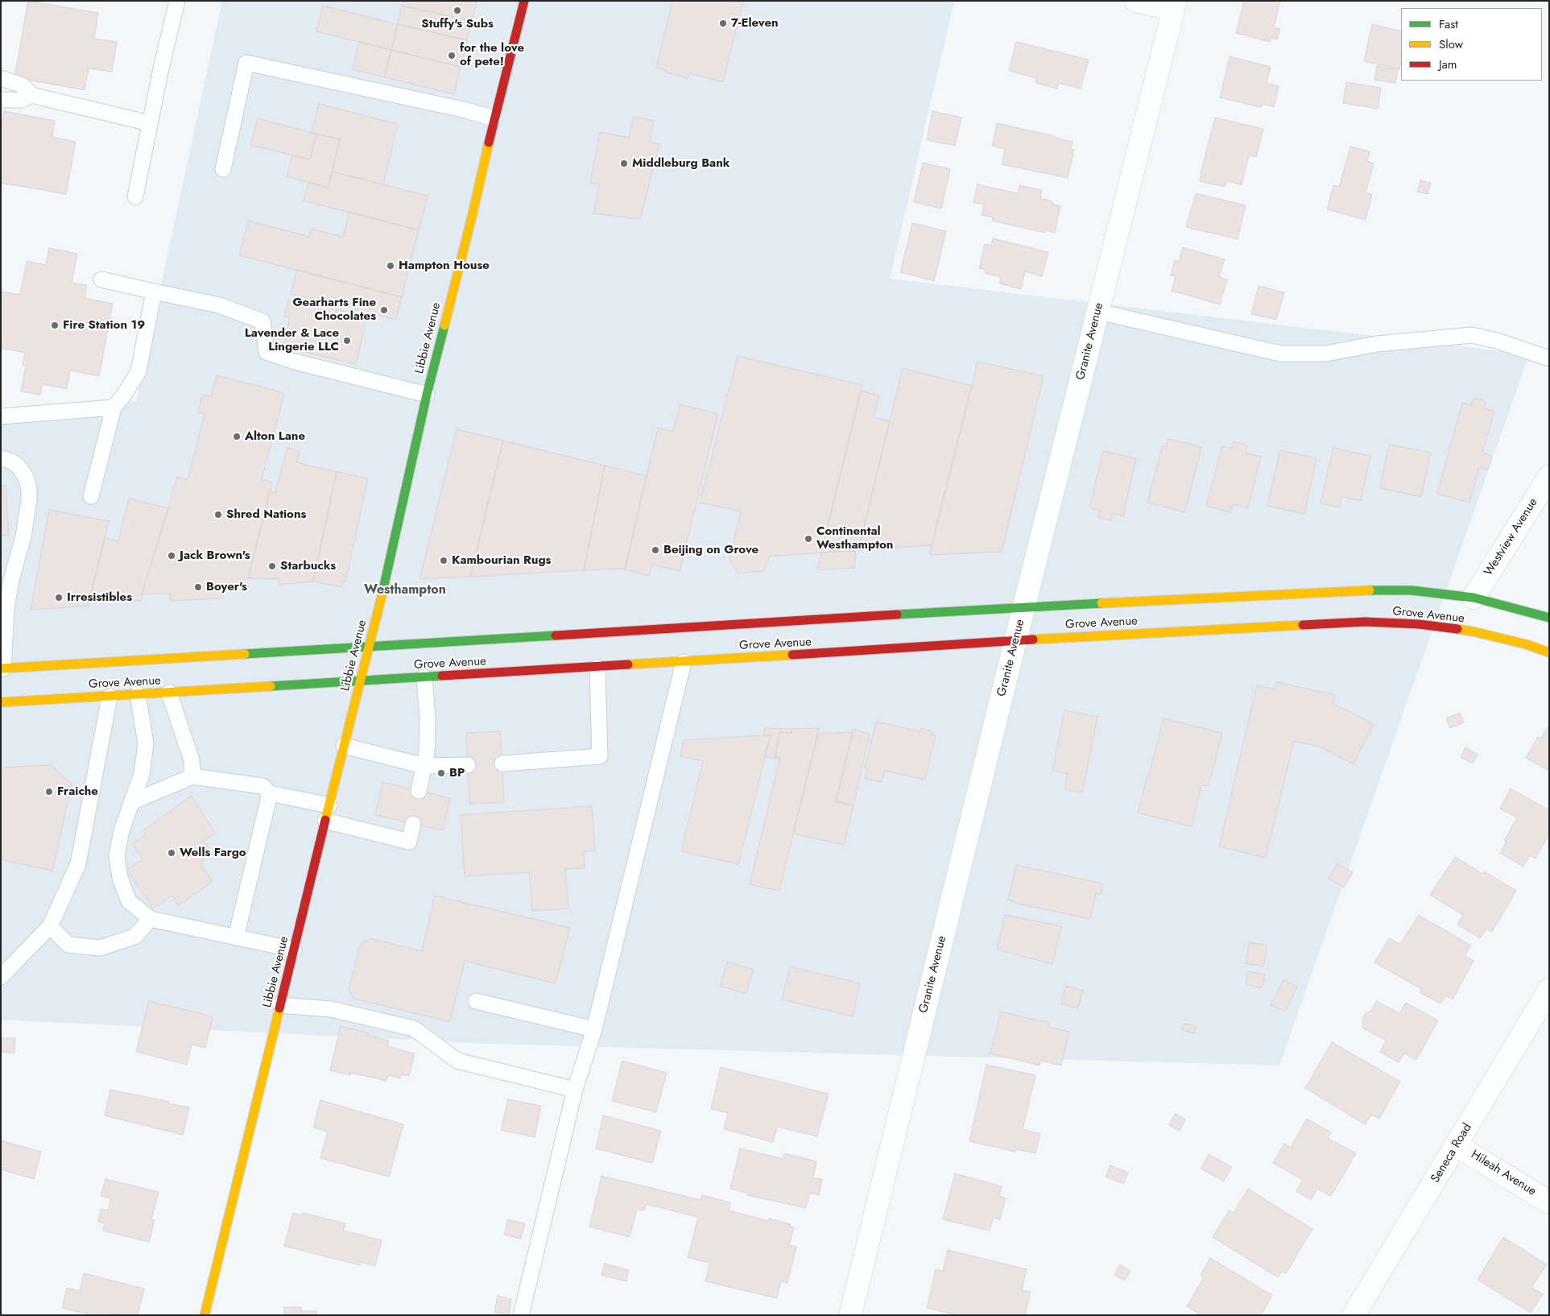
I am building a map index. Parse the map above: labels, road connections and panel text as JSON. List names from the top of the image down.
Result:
{
  "streets": {
    "street": [
      "Libbie Avenue",
      "Granite Avenue",
      "Westview Avenue",
      "Grove Avenue",
      "Seneca Road",
      "Hileah Avenue"
    ]
  },
  "crossings": [
    ["Libbie Avenue", "Grove Avenue"],
    ["Granite Avenue", "Grove Avenue"],
    ["Westview Avenue", "Grove Avenue"],
    ["Seneca Road", "Hileah Avenue"]
  ],
  "districts": ["Westhampton"],
  "places": [
    "Stuffy's Subs",
    "7-Eleven",
    "for the love of pete!",
    "Middleburg Bank",
    "Hampton House",
    "Gearharts Fine Chocolates",
    "Fire Station 19",
    "Lavender & Lace Lingerie LLC",
    "Alton Lane",
    "Shred Nations",
    "Continental Westhampton",
    "Beijing on Grove",
    "Jack Brown's",
    "Kambourian Rugs",
    "Starbucks",
    "Boyer's",
    "Irresistibles",
    "BP",
    "Fraiche",
    "Wells Fargo"
  ],
  "legend": ["Fast", "Slow", "Jam"]
}
